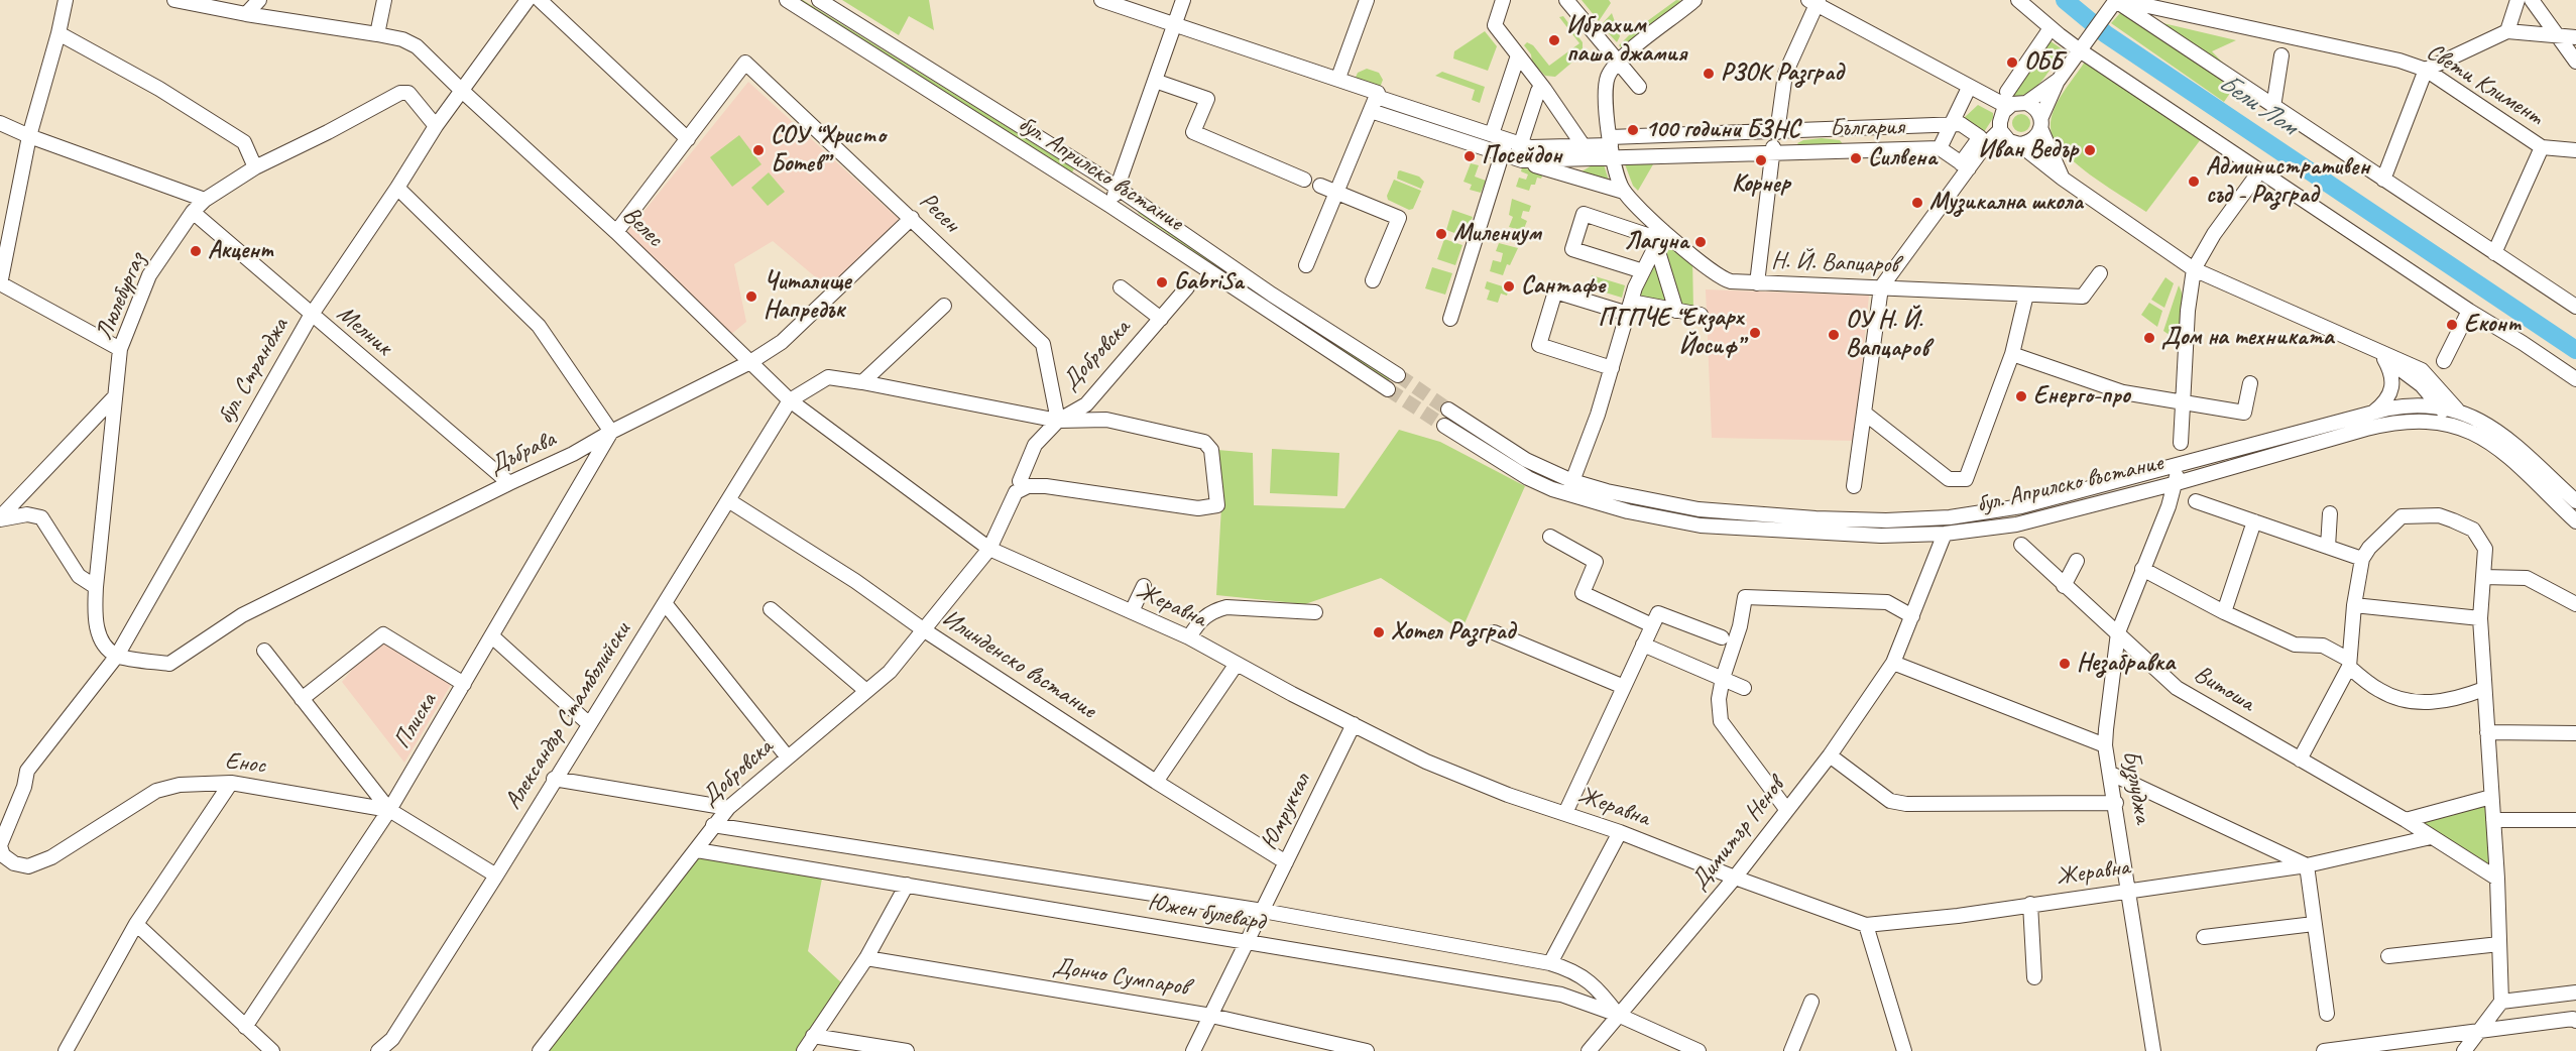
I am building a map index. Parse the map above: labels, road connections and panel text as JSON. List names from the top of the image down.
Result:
{
  "streets": {
    "street": [
      "Свети Климент",
      "България",
      "бул. Априлско въстание",
      "Ресен",
      "Велес",
      "Н. Й. Вапцаров",
      "Люлебургаз",
      "Мелник",
      "Добровска",
      "бул. Странджа",
      "Дъбрава",
      "Жеравна",
      "Илинденско въстание",
      "Витоша",
      "Александър Стамболийски",
      "Плиска",
      "Енос",
      "Бузлуджа",
      "Юмрукчал",
      "Димитър Ненов",
      "Южен булевард",
      "Дончо Сумпаров"
    ]
  },
  "crossings": [
    ["България", "Н. Й. Вапцаров"],
    ["бул. Априлско въстание", "Бузлуджа"],
    ["бул. Априлско въстание", "Димитър Ненов"],
    ["Ресен", "Добровска"],
    ["Ресен", "Дъбрава"],
    ["Велес", "бул. Странджа"],
    ["Велес", "Дъбрава"],
    ["Велес", "Жеравна"],
    ["Велес", "Александър Стамболийски"],
    ["Люлебургаз", "Мелник"],
    ["Люлебургаз", "бул. Странджа"],
    ["Люлебургаз", "Дъбрава"],
    ["Мелник", "бул. Странджа"],
    ["Мелник", "Дъбрава"],
    ["Добровска", "Жеравна"],
    ["Добровска", "Илинденско въстание"],
    ["Добровска", "Южен булевард"],
    ["бул. Странджа", "Дъбрава"],
    ["бул. Странджа", "Енос"],
    ["Дъбрава", "Плиска"],
    ["Жеравна", "Витоша"],
    ["Жеравна", "Александър Стамболийски"],
    ["Жеравна", "Бузлуджа"],
    ["Жеравна", "Юмрукчал"],
    ["Жеравна", "Димитър Ненов"],
    ["Илинденско въстание", "Александър Стамболийски"],
    ["Илинденско въстание", "Юмрукчал"],
    ["Витоша", "Бузлуджа"],
    ["Александър Стамболийски", "Енос"],
    ["Плиска", "Енос"],
    ["Юмрукчал", "Южен булевард"],
    ["Димитър Ненов", "Южен булевард"]
  ],
  "water": ["Бели Лом"],
  "places": [
    "Ибрахим паша джамия",
    "ОББ",
    "РЗОК Разград",
    "100 години БЗНС",
    "СОУ “Христо Ботев”",
    "Иван Ведър",
    "Посейдон",
    "Силвена",
    "Корнер",
    "Административен съд - Разград",
    "Музикална школа",
    "Милениум",
    "Лагуна",
    "Акцент",
    "GabriSa",
    "Сантафе",
    "Читалище Напредък",
    "Еконт",
    "ПГПЧЕ “Екзарх Йосиф”",
    "ОУ Н. Й. Вапцаров",
    "Дом на техниката",
    "Енерго-про",
    "Хотел Разград",
    "Незабравка"
  ]
}
